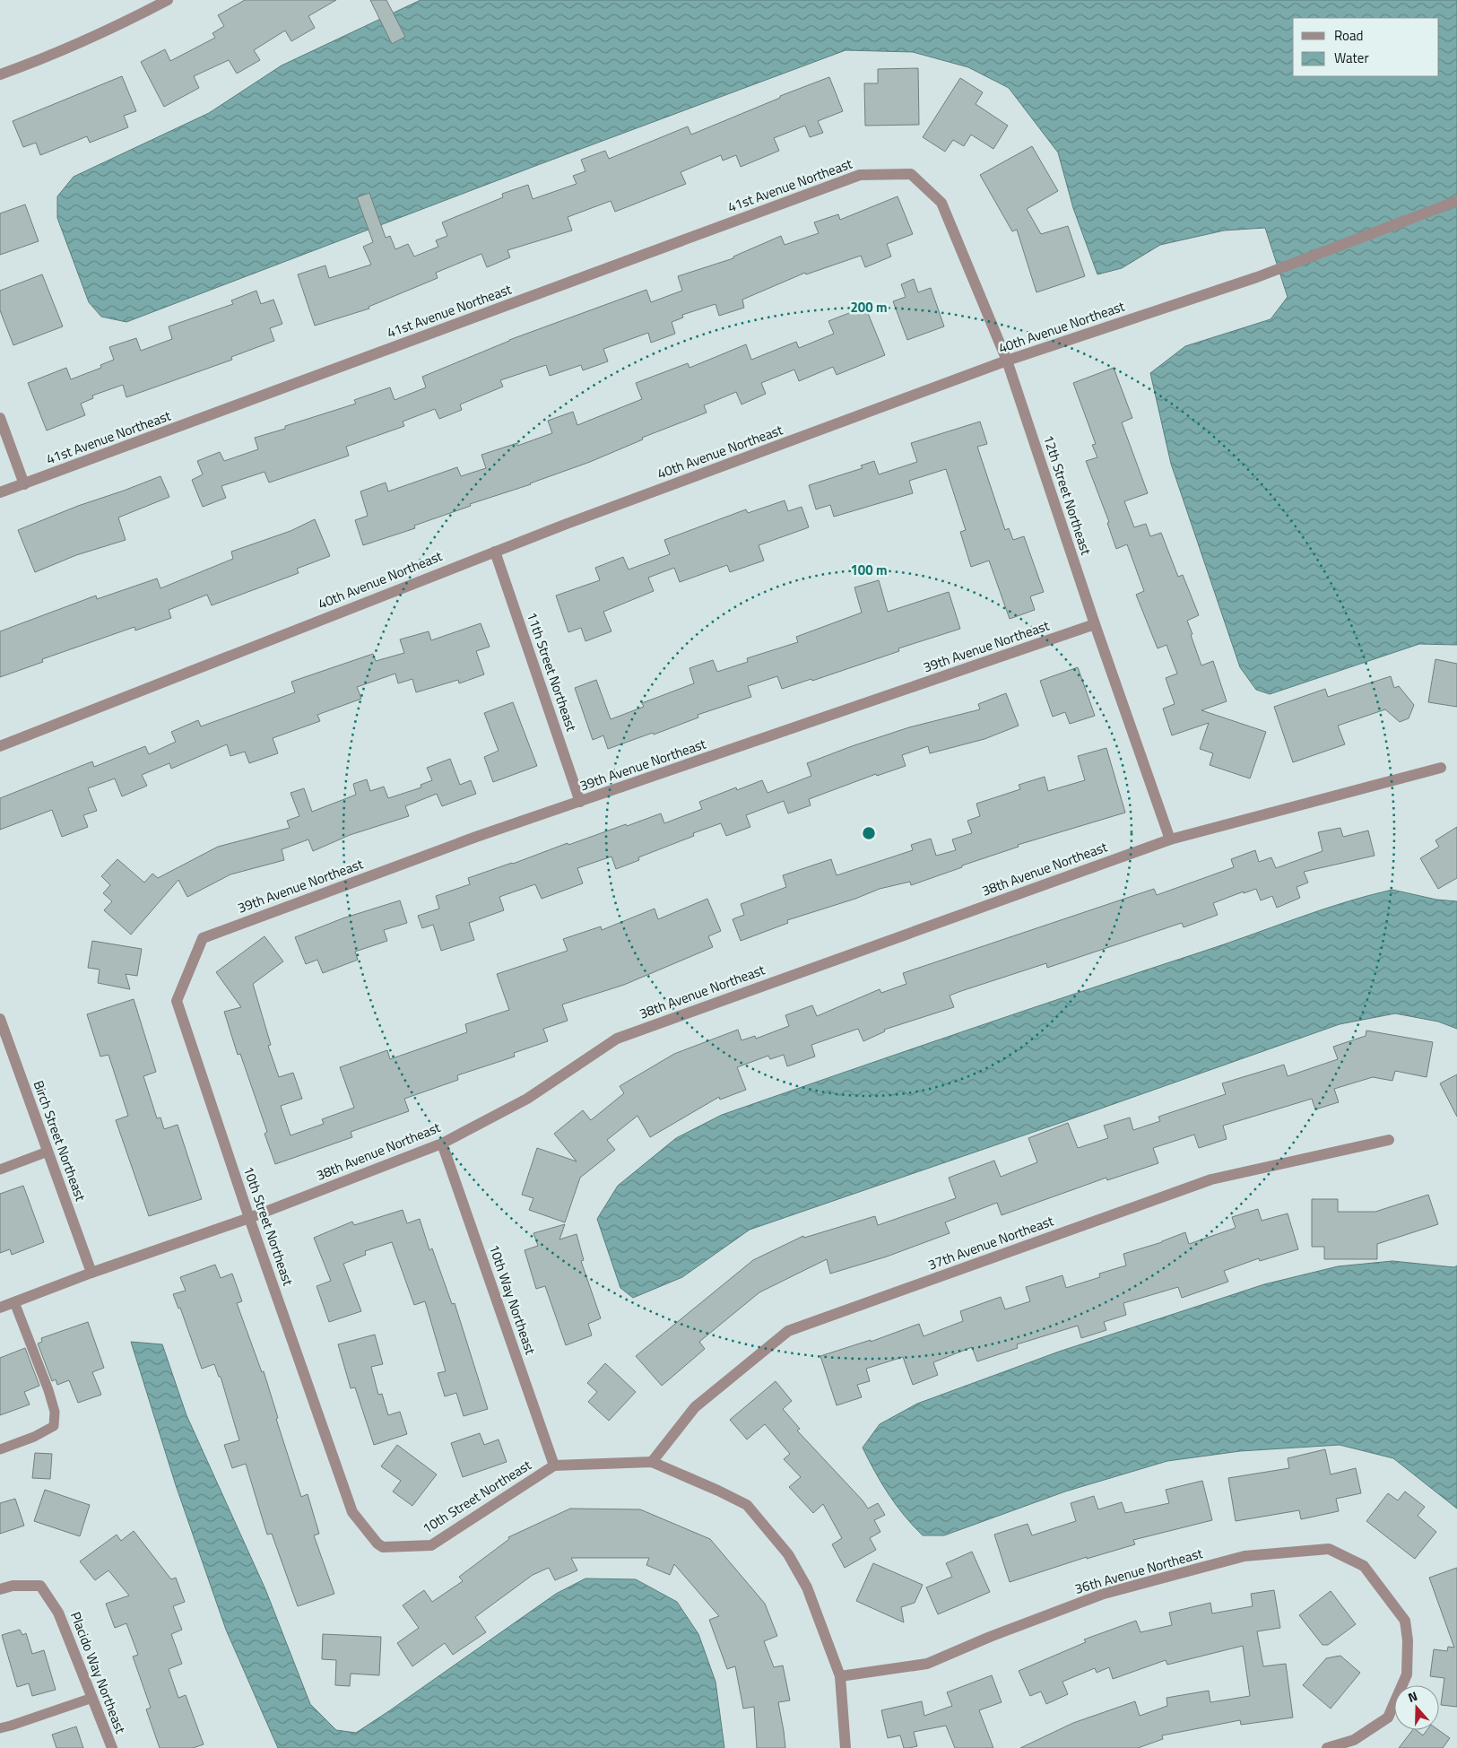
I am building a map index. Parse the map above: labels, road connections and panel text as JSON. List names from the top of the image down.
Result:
{
  "streets": {
    "street": [
      "41st Avenue Northeast",
      "40th Avenue Northeast",
      "12th Street Northeast",
      "39th Avenue Northeast",
      "11th Street Northeast",
      "38th Avenue Northeast",
      "Birch Street Northeast",
      "10th Street Northeast",
      "37th Avenue Northeast",
      "10th Way Northeast",
      "36th Avenue Northeast",
      "Placido Way Northeast"
    ]
  },
  "crossings": [
    ["41st Avenue Northeast", "12th Street Northeast"],
    ["40th Avenue Northeast", "12th Street Northeast"],
    ["40th Avenue Northeast", "11th Street Northeast"],
    ["12th Street Northeast", "39th Avenue Northeast"],
    ["12th Street Northeast", "38th Avenue Northeast"],
    ["39th Avenue Northeast", "11th Street Northeast"],
    ["39th Avenue Northeast", "10th Street Northeast"],
    ["38th Avenue Northeast", "Birch Street Northeast"],
    ["38th Avenue Northeast", "10th Street Northeast"],
    ["38th Avenue Northeast", "10th Way Northeast"],
    ["10th Street Northeast", "10th Way Northeast"]
  ],
  "legend": ["Road", "Water"],
  "north": "top",
  "rings": ["200 m", "100 m"]
}
